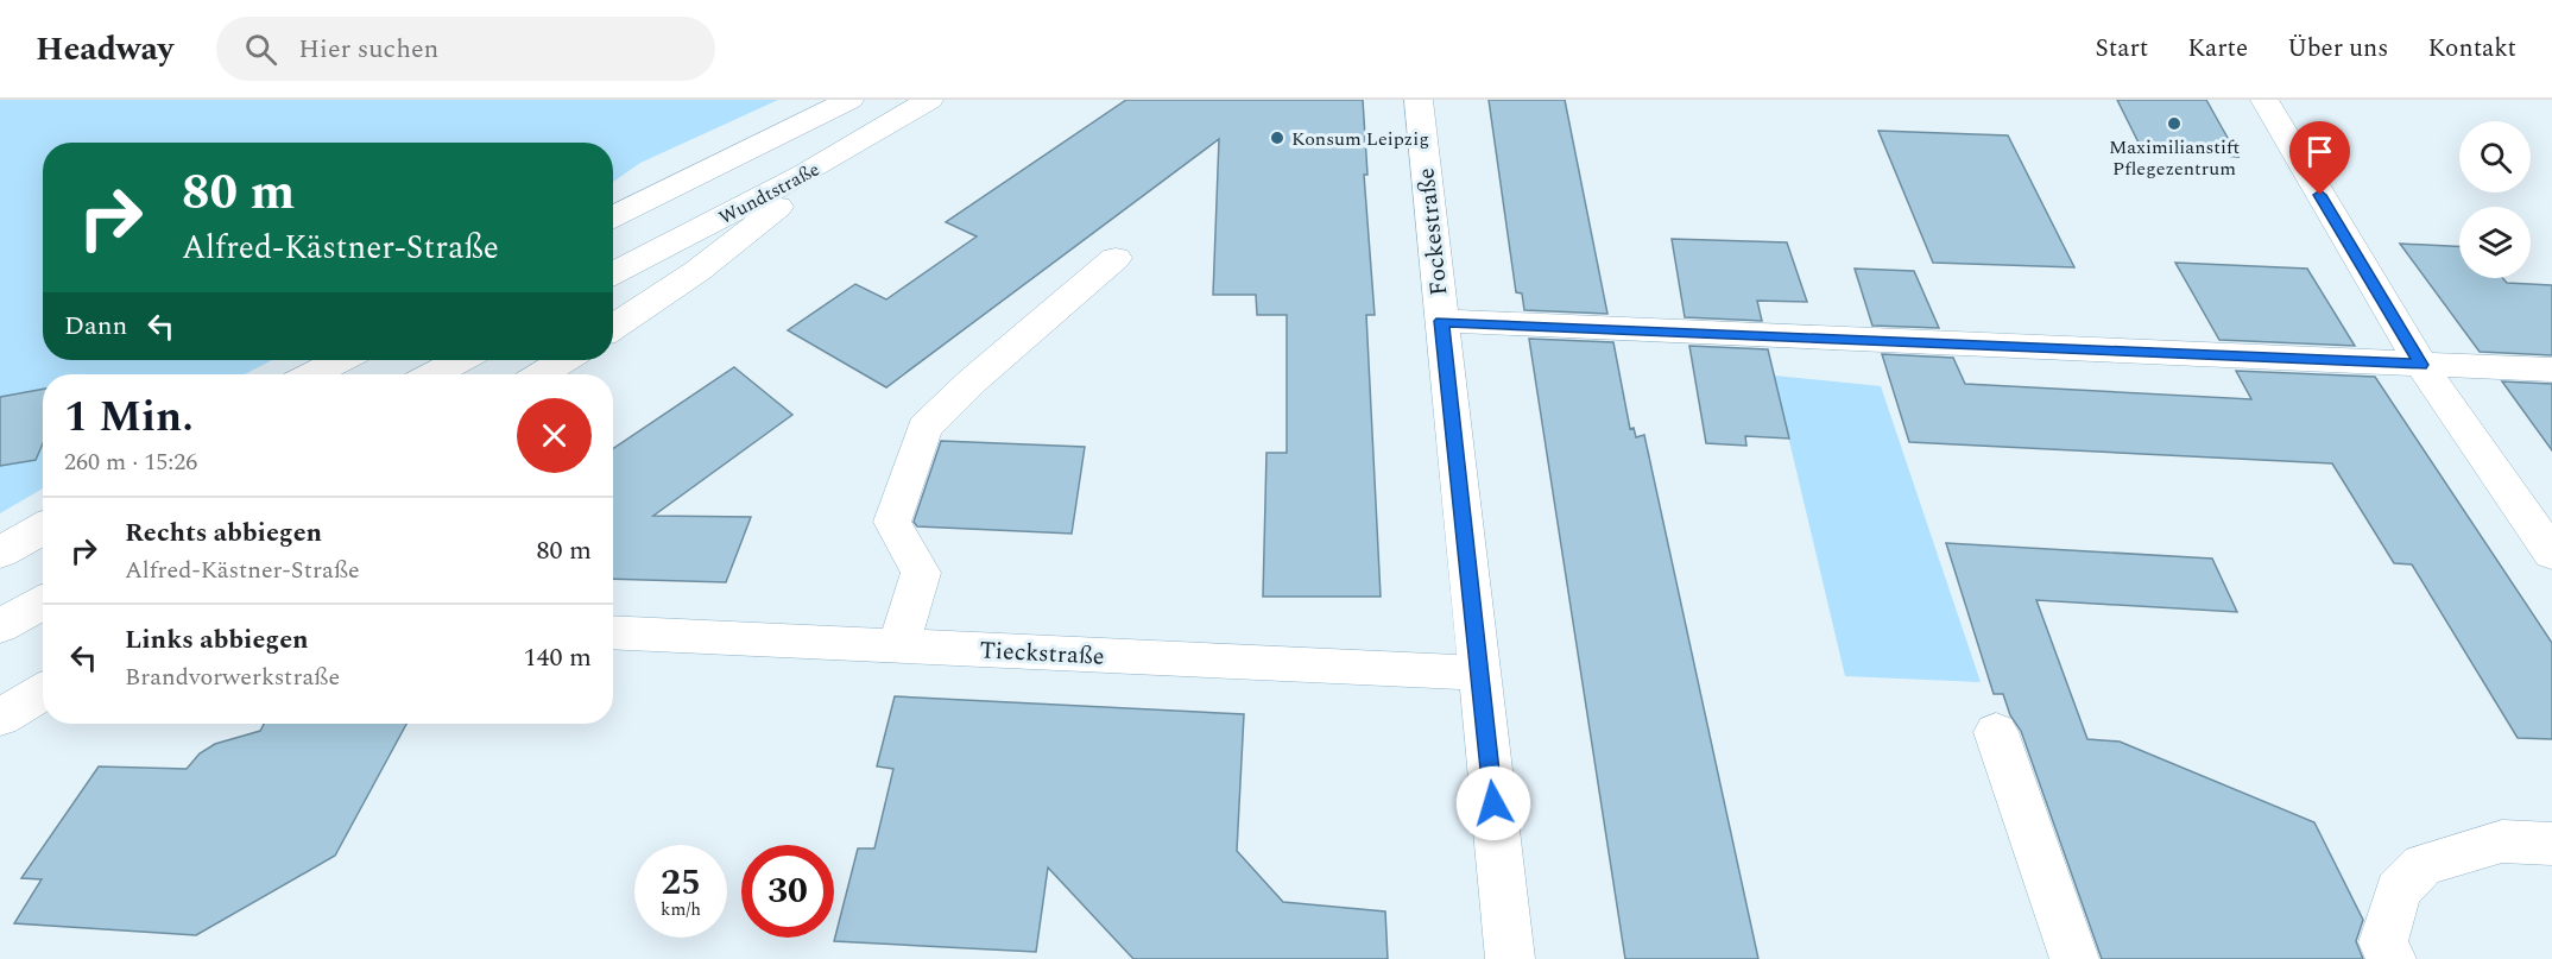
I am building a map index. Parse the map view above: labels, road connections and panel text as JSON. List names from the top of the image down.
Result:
{
  "streets": {
    "main road": ["Wundtstraße", "Fockestraße", "Tieckstraße"]
  },
  "crossings": [
    ["Fockestraße", "Tieckstraße"]
  ],
  "places": ["Maximilianstift Pflegezentrum", "Konsum Leipzig"],
  "page": {
    "header": "Headway",
    "search": "Hier suchen",
    "nav": [
      "Start",
      "Karte",
      "Über uns",
      "Kontakt"
    ],
    "turn": ["80 m", "Alfred-Kästner-Straße"],
    "then": "Dann",
    "heading": ["1 Min.", "260 m · 15:26"],
    "list": [
      {
        "name": "Rechts abbiegen",
        "note": "Alfred-Kästner-Straße",
        "value": "80 m"
      },
      {
        "name": "Links abbiegen",
        "note": "Brandvorwerkstraße",
        "value": "140 m"
      }
    ],
    "speed": "25 km/h",
    "limit": "30"
  }
}
